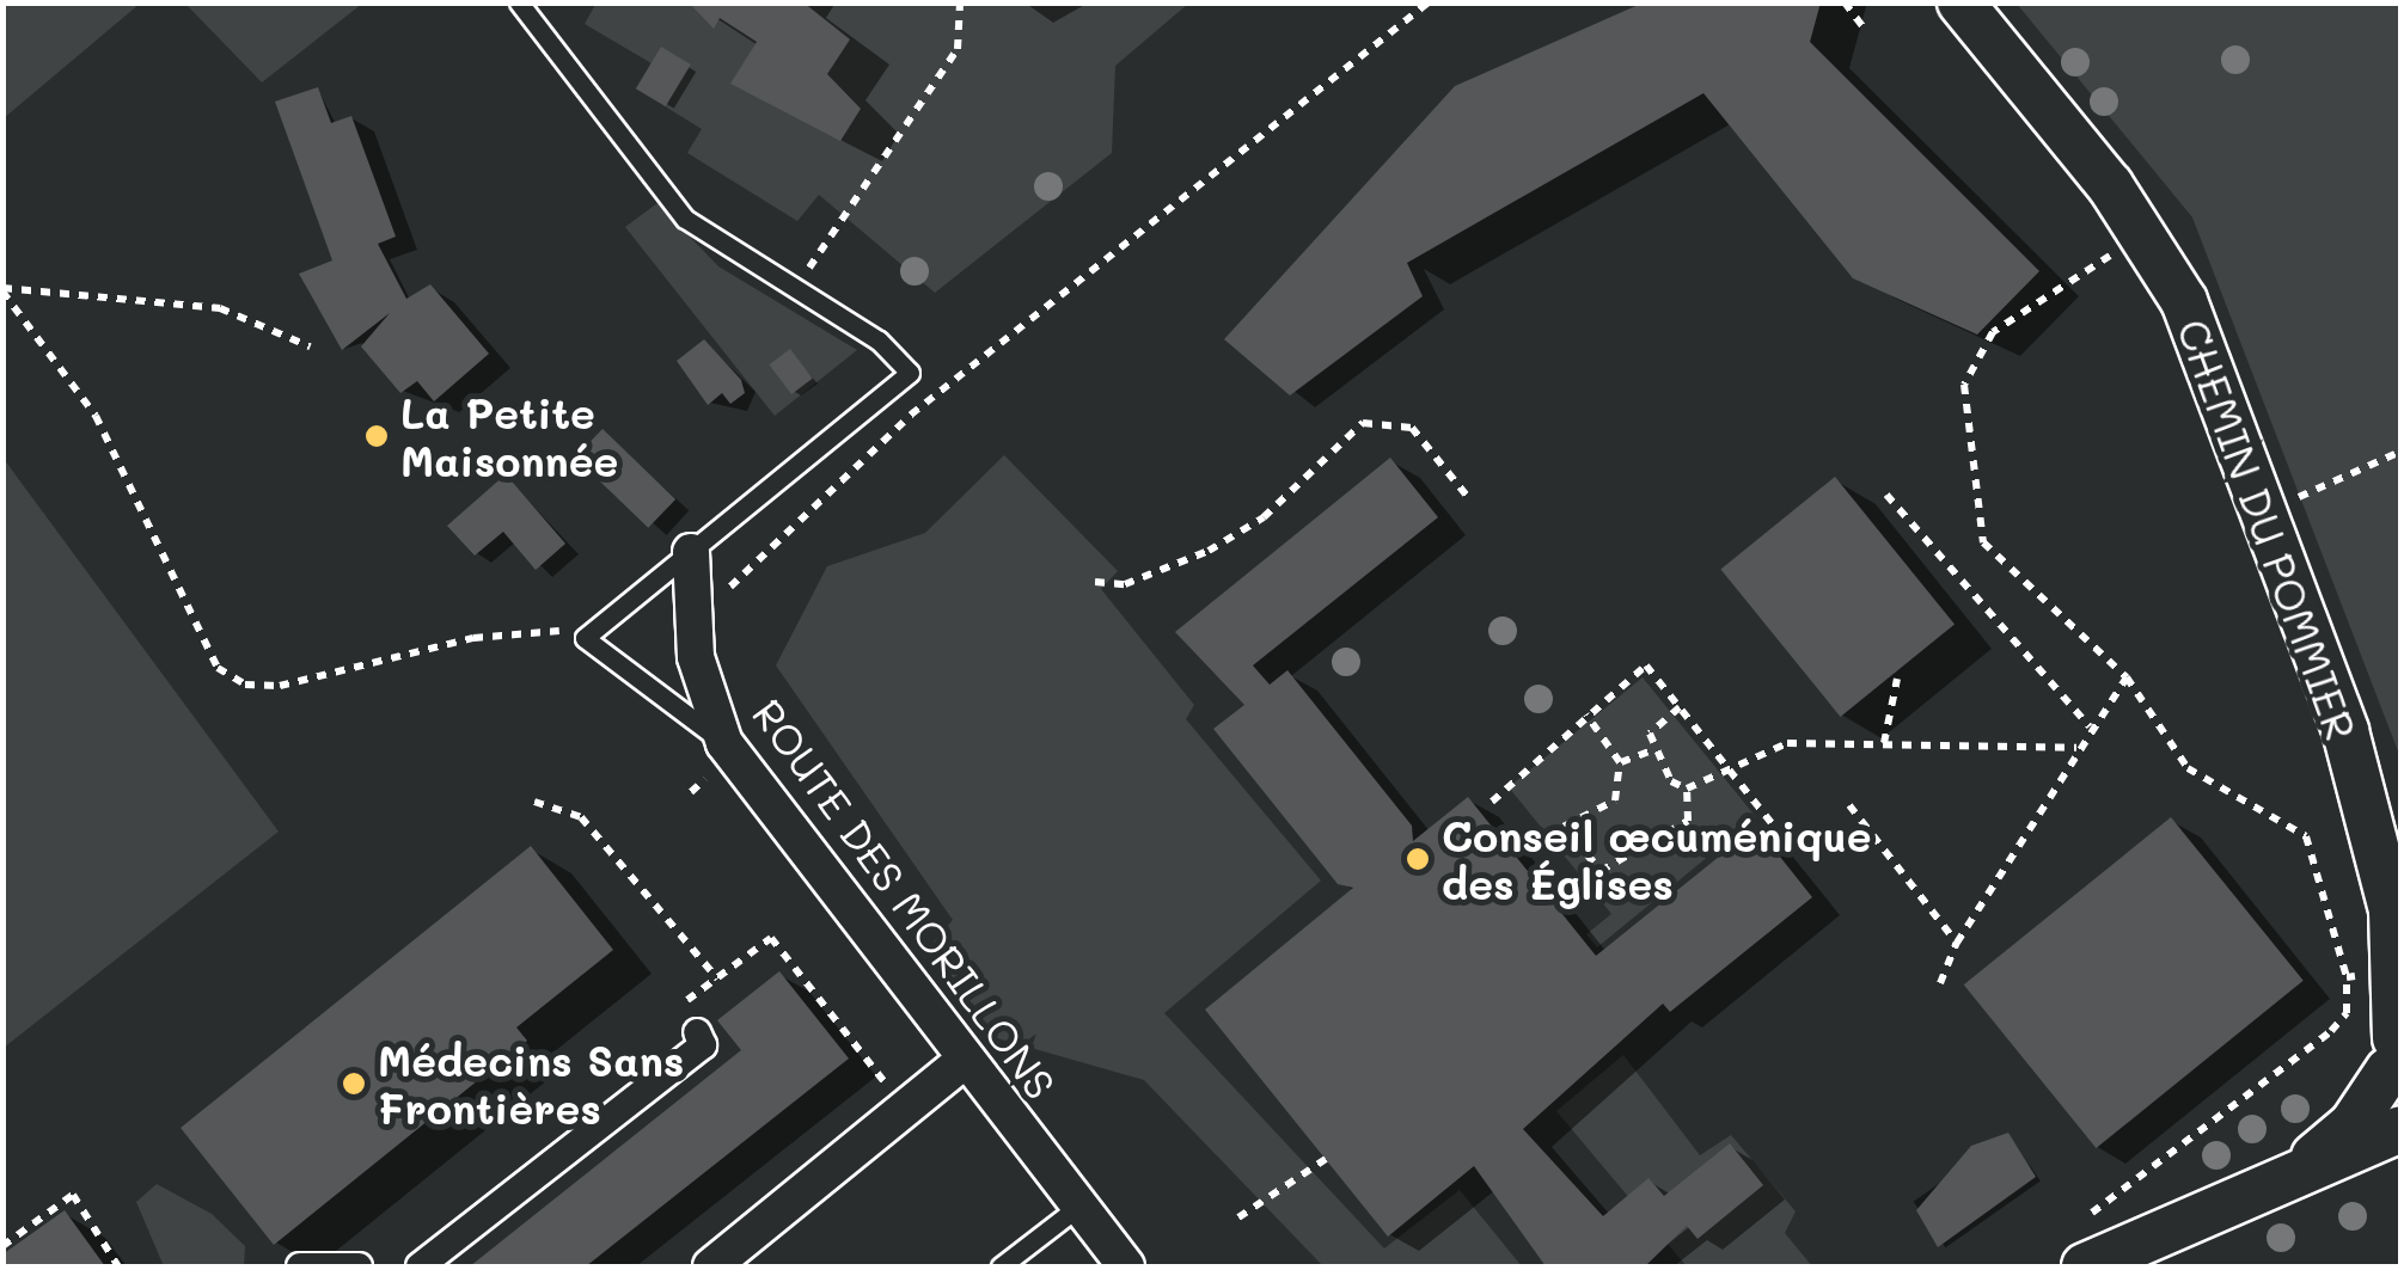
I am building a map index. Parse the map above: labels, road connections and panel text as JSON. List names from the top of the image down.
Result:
{
  "streets": {
    "street": ["CHEMIN DU POMMIER", "ROUTE DES MORILLONS"]
  },
  "places": ["La Petite Maisonnée", "Conseil œcuménique des Églises", "Médecins Sans Frontières"]
}
